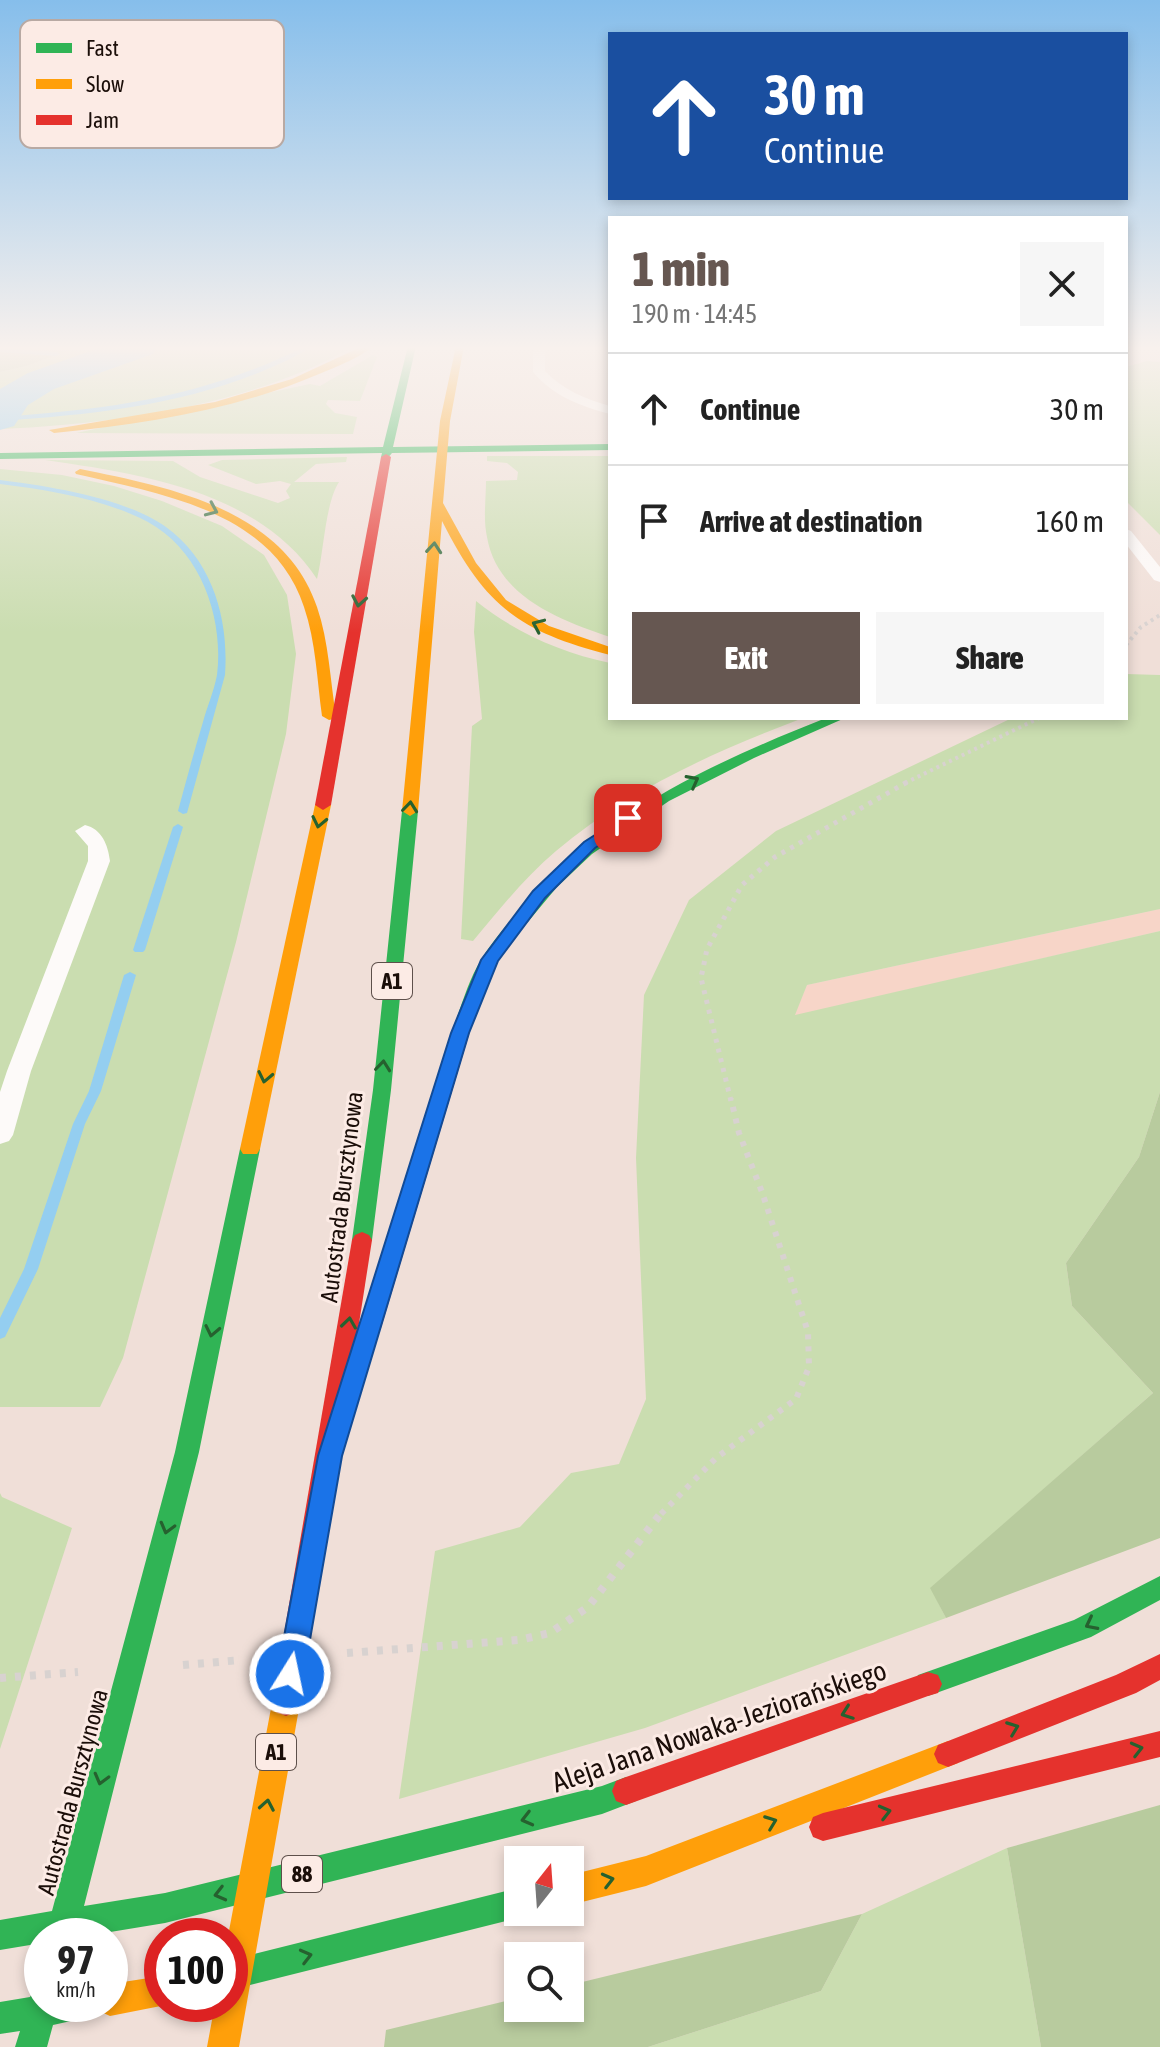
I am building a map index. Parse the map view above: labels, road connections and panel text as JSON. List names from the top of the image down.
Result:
{
  "streets": {
    "main road": [
      "A1",
      "Autostrada Bursztynowa",
      "Aleja Jana Nowaka-Jeziorańskiego",
      "88"
    ]
  },
  "legend": ["Fast", "Slow", "Jam"],
  "north": "top",
  "page": {
    "turn": ["30 m", "Continue"],
    "heading": ["1 min", "190 m · 14:45"],
    "list": [
      {
        "name": "Continue",
        "value": "30 m"
      },
      {
        "name": "Arrive at destination",
        "value": "160 m"
      }
    ],
    "buttons": ["Exit", "Share"],
    "speed": "97 km/h",
    "limit": "100"
  }
}
